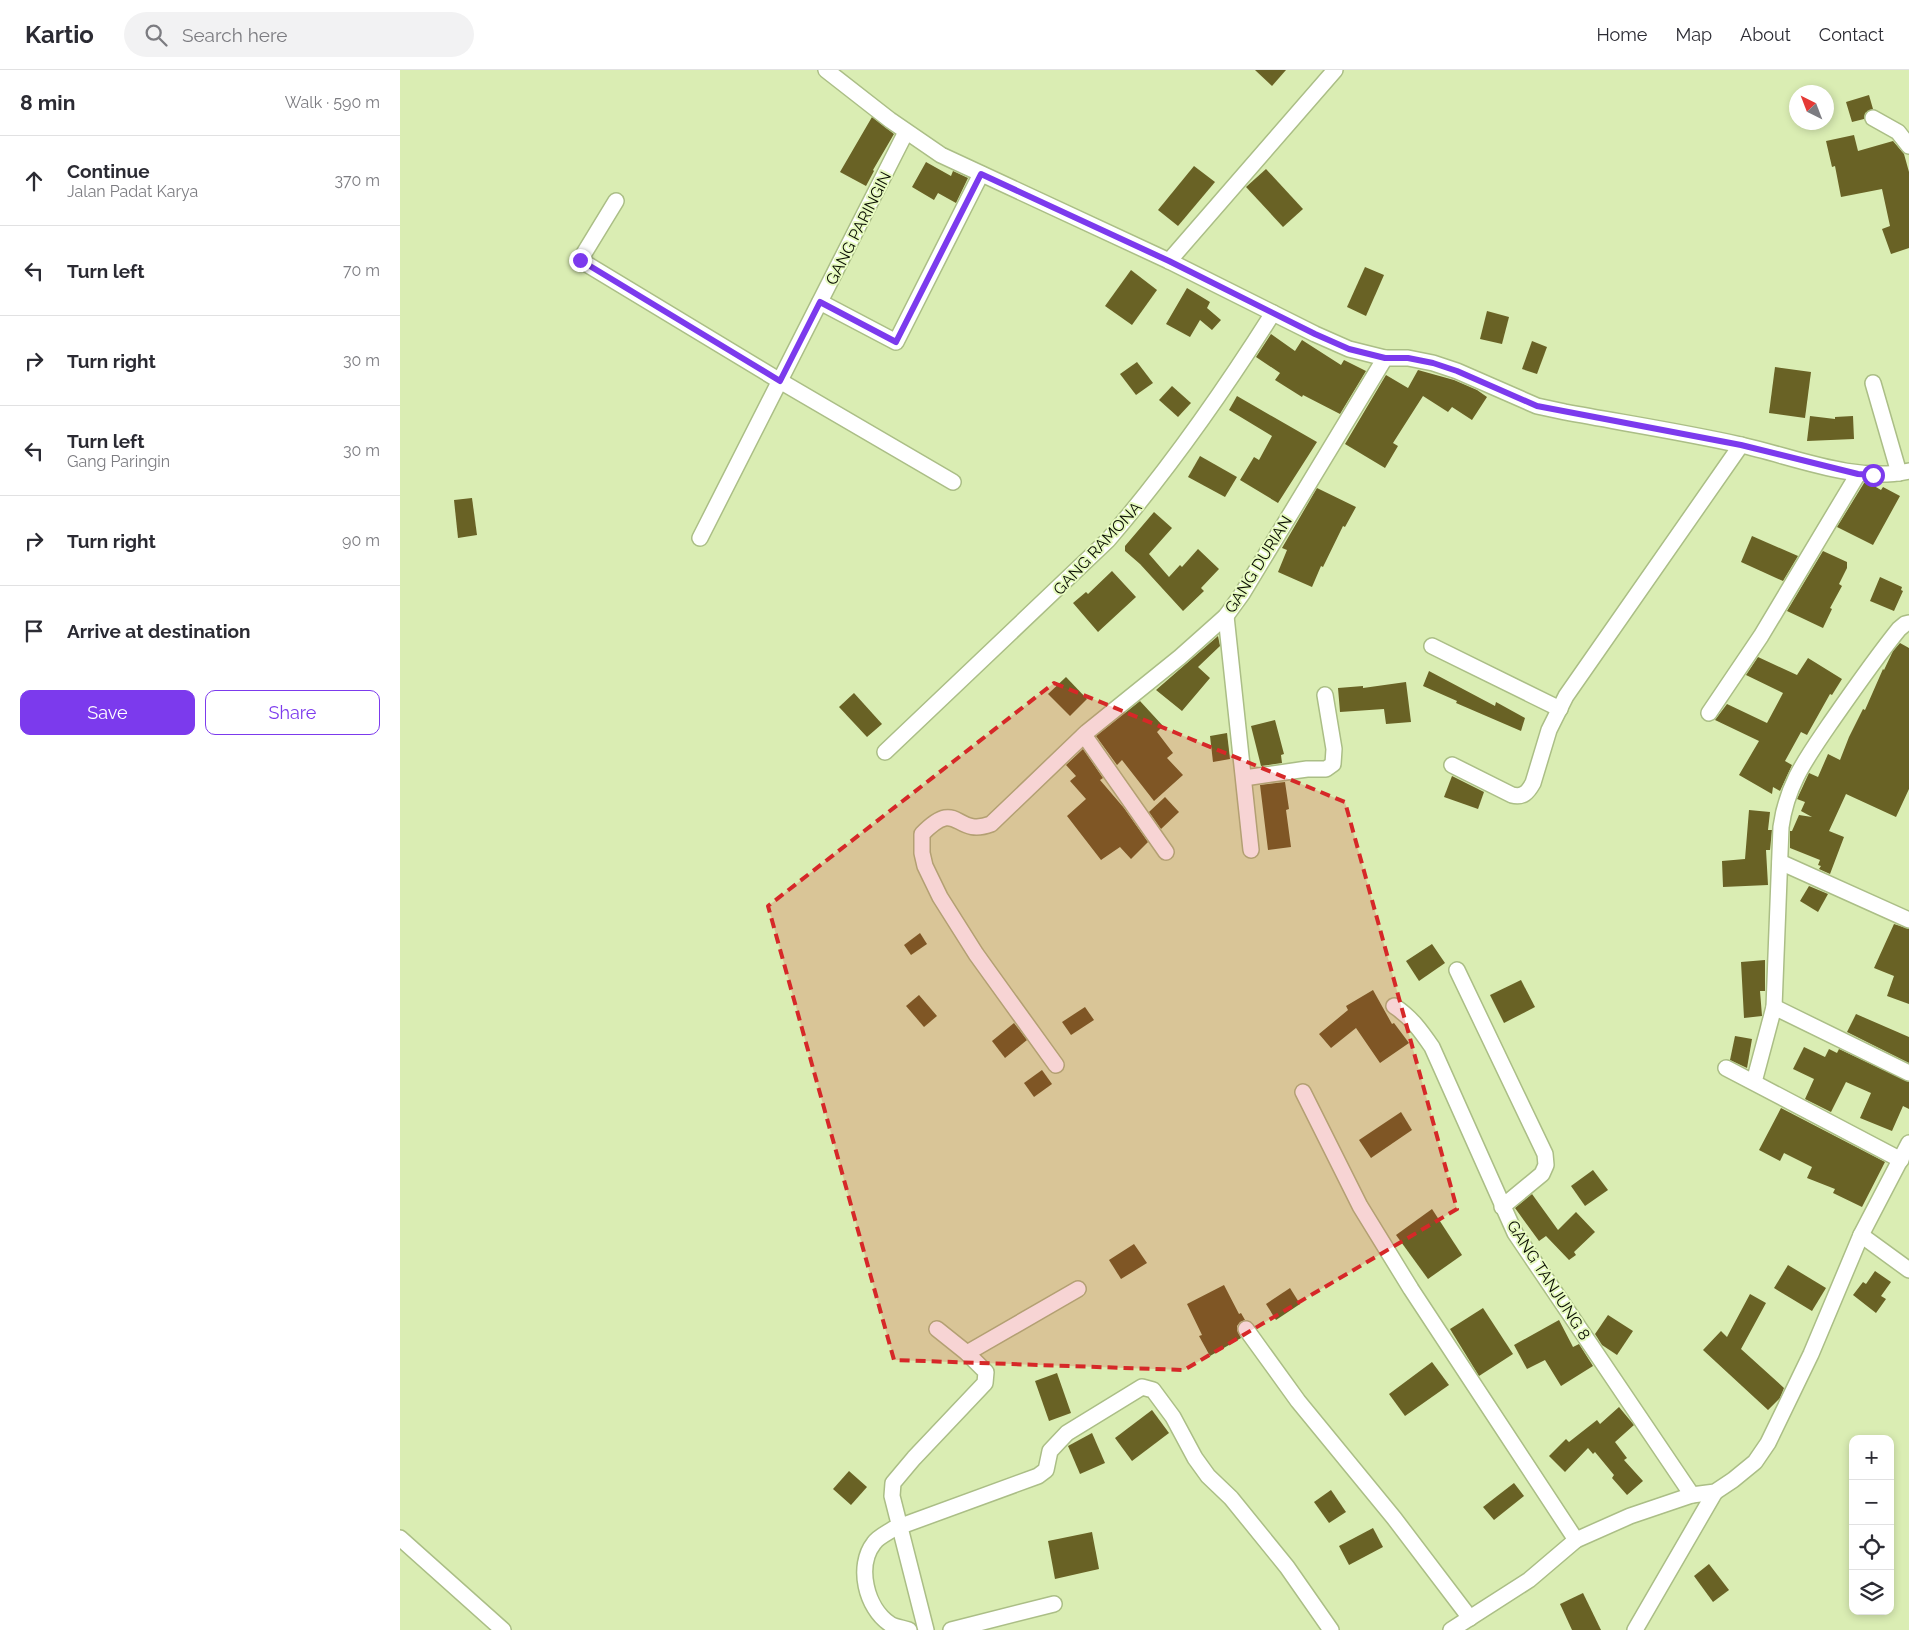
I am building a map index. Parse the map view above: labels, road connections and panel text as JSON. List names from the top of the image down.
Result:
{
  "streets": {
    "street": [
      "GANG PARINGIN",
      "GANG RAMONA",
      "GANG DURIAN",
      "GANG TANJUNG 8"
    ]
  },
  "north": "top left",
  "page": {
    "header": "Kartio",
    "search": "Search here",
    "nav": [
      "Home",
      "Map",
      "About",
      "Contact"
    ],
    "heading": ["8 min", "Walk · 590 m"],
    "list": [
      ["Continue", "Jalan Padat Karya", "370 m"],
      ["Turn left", "70 m"],
      ["Turn right", "30 m"],
      ["Turn left", "Gang Paringin", "30 m"],
      ["Turn right", "90 m"],
      "Arrive at destination"
    ],
    "buttons": ["Save", "Share"],
    "map_buttons": ["+", "−"]
  }
}
